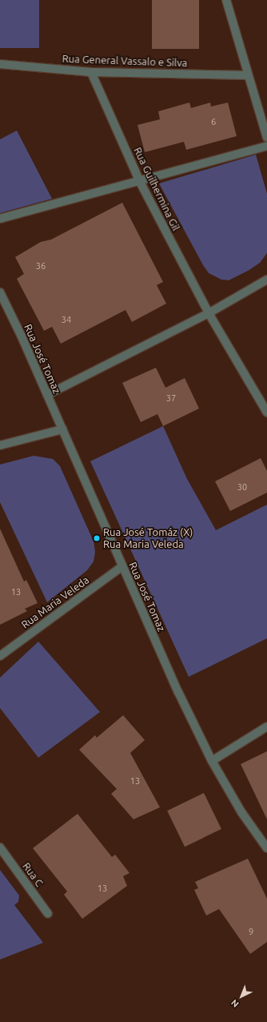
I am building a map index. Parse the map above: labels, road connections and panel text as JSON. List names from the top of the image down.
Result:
{
  "streets": {
    "street": [
      "Rua General Vassalo e Silva",
      "Rua Guilhermina Gil",
      "Rua José Tomaz",
      "Rua Maria Veleda",
      "Rua C"
    ]
  },
  "crossings": [
    ["Rua General Vassalo e Silva", "Rua Guilhermina Gil"],
    ["Rua José Tomaz", "Rua Maria Veleda"]
  ],
  "places": ["Rua José Tomáz (X) Rua Maria Veleda"],
  "house_numbers": [
    "6",
    "36",
    "34",
    "37",
    "30",
    "13",
    "13",
    "13",
    "9"
  ],
  "north": "bottom left"
}
